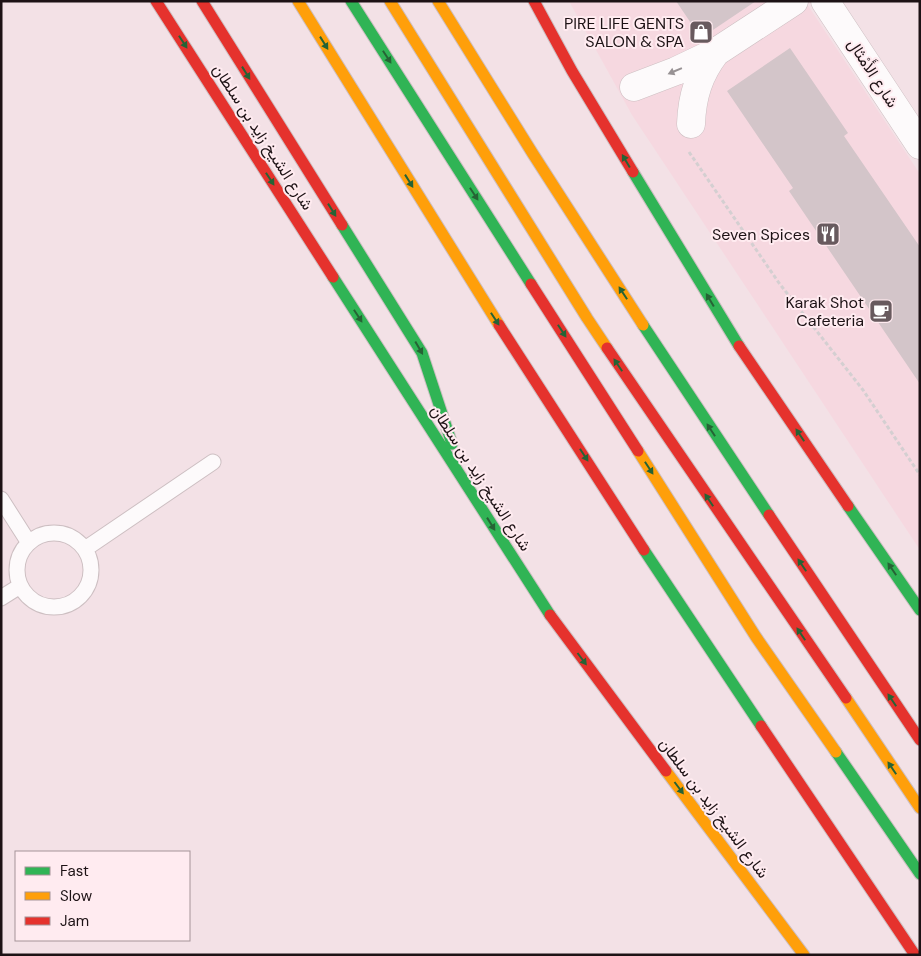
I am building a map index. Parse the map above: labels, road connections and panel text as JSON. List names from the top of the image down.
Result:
{
  "streets": {
    "main road": ["شارع الشيخ زايد بن سلطان"],
    "street": ["شارع الأَمْثال"]
  },
  "places": {
    "shop": ["PIRE LIFE GENTS SALON & SPA"],
    "restaurant": ["Seven Spices"],
    "cafe": ["Karak Shot Cafeteria"]
  },
  "legend": ["Fast", "Slow", "Jam"]
}
